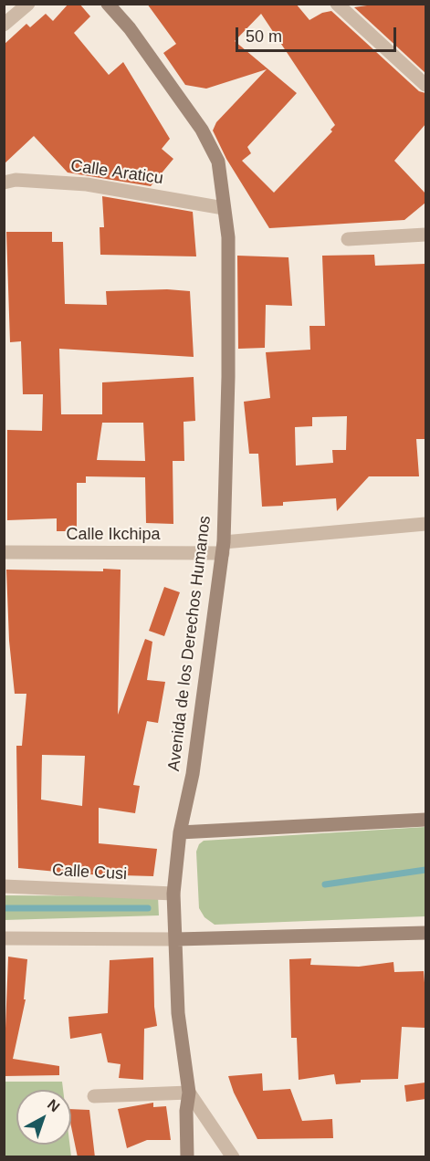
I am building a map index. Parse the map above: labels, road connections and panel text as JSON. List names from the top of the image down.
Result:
{
  "streets": {
    "street": [
      "Calle Araticu",
      "Calle Ikchipa",
      "Avenida de los Derechos Humanos",
      "Calle Cusi"
    ]
  },
  "crossings": [
    ["Calle Araticu", "Avenida de los Derechos Humanos"],
    ["Calle Ikchipa", "Avenida de los Derechos Humanos"],
    ["Avenida de los Derechos Humanos", "Calle Cusi"]
  ],
  "scale_bar": "50 m",
  "north": "top right"
}
